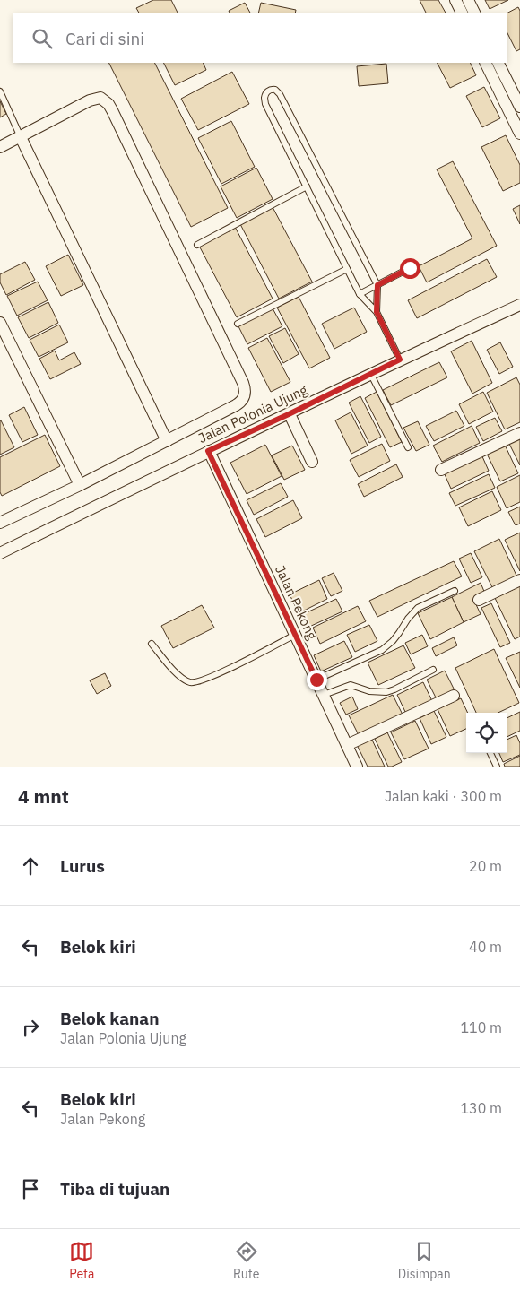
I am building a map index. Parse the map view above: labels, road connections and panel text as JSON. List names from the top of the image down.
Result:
{
  "streets": {
    "street": ["Jalan Polonia Ujung", "Jalan Pekong"]
  },
  "crossings": [
    ["Jalan Polonia Ujung", "Jalan Pekong"]
  ],
  "page": {
    "search": "Cari di sini",
    "heading": ["4 mnt", "Jalan kaki · 300 m"],
    "list": [
      ["Lurus", "20 m"],
      ["Belok kiri", "40 m"],
      ["Belok kanan", "Jalan Polonia Ujung", "110 m"],
      ["Belok kiri", "Jalan Pekong", "130 m"],
      "Tiba di tujuan"
    ],
    "nav": ["Peta", "Rute", "Disimpan"]
  }
}
